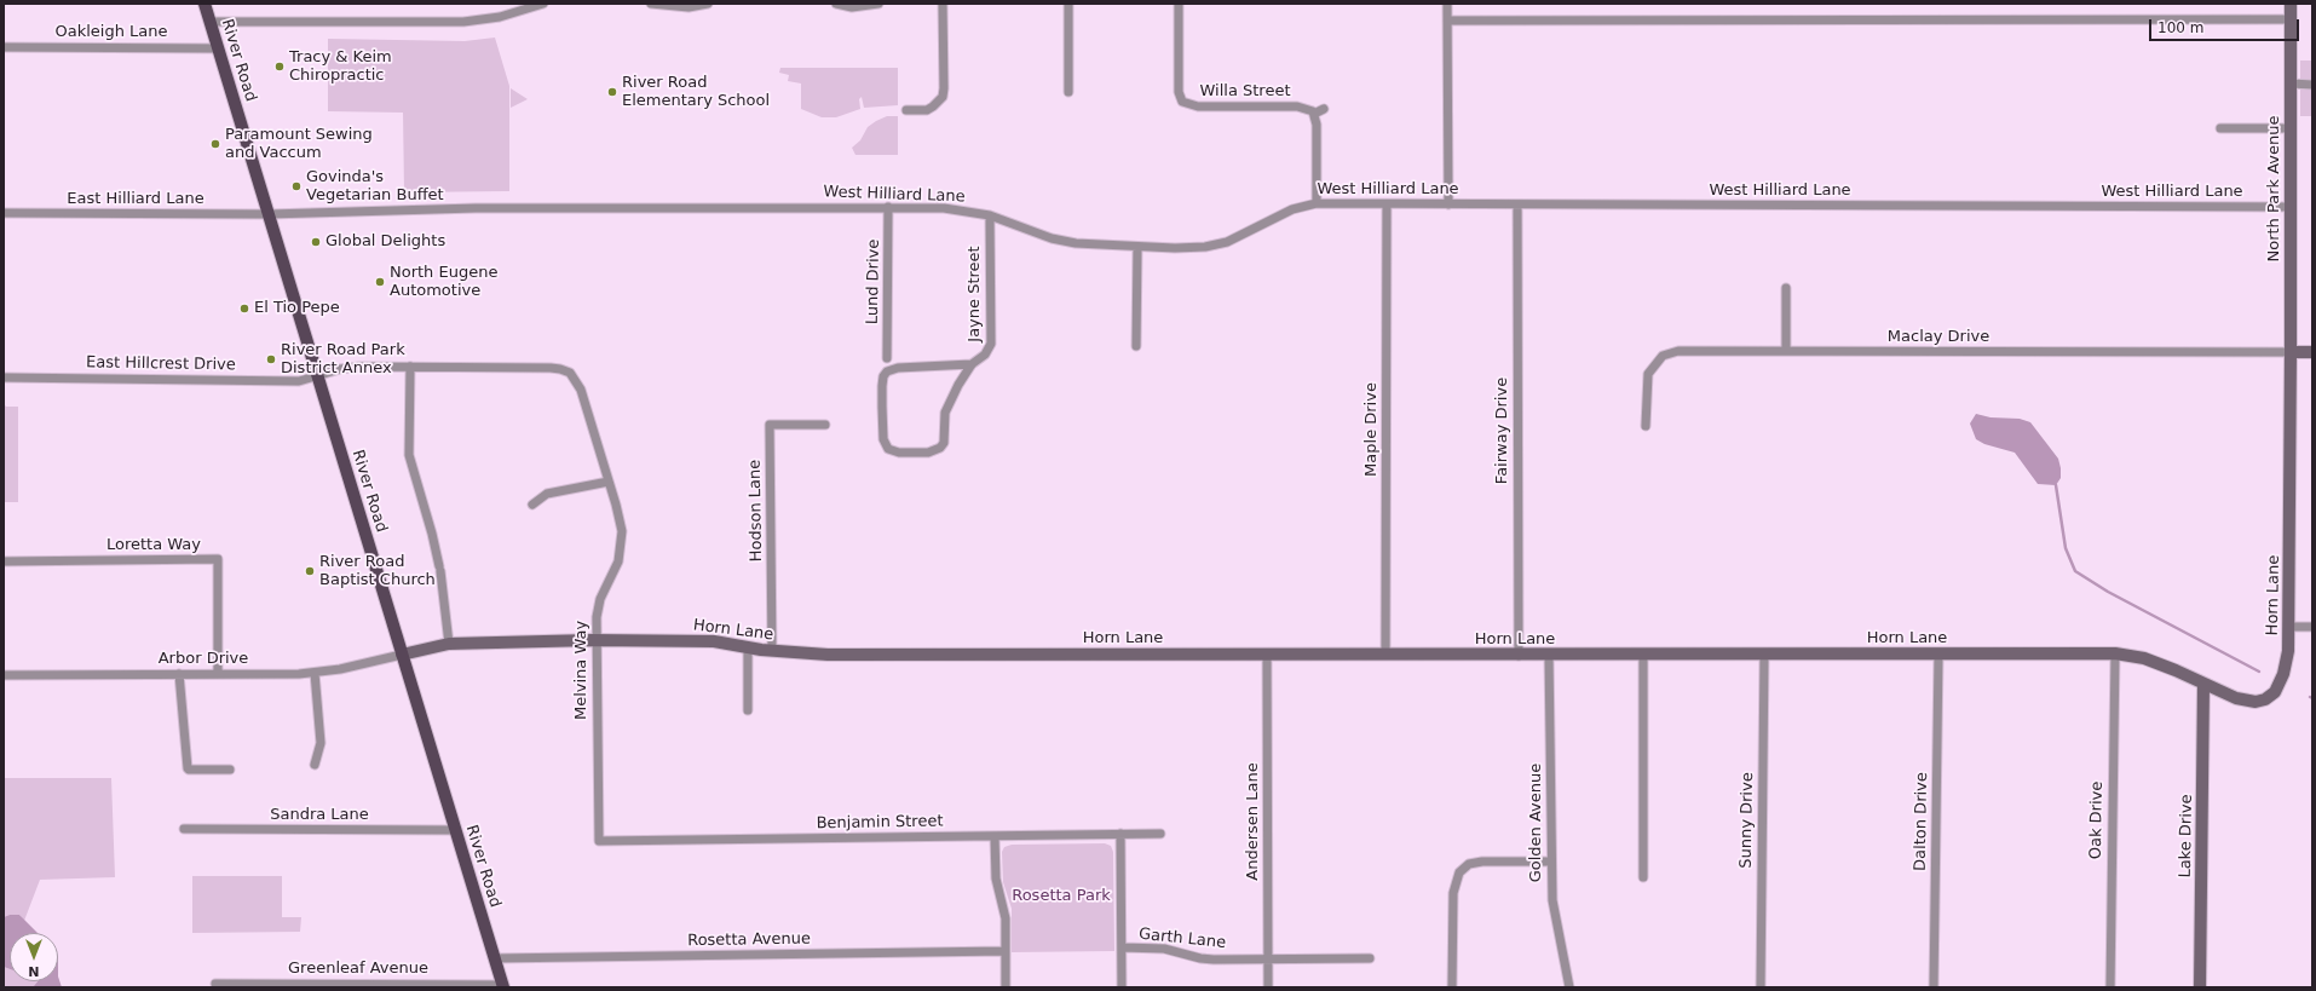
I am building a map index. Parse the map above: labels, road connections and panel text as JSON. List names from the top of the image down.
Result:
{
  "streets": {
    "main road": ["River Road"],
    "street": [
      "Oakleigh Lane",
      "Willa Street",
      "North Park Avenue",
      "West Hilliard Lane",
      "East Hilliard Lane",
      "Lund Drive",
      "Jayne Street",
      "Maclay Drive",
      "East Hillcrest Drive",
      "Maple Drive",
      "Fairway Drive",
      "Hodson Lane",
      "Loretta Way",
      "Horn Lane",
      "Arbor Drive",
      "Melvina Way",
      "Sandra Lane",
      "Sunny Drive",
      "Oak Drive",
      "Andersen Lane",
      "Dalton Drive",
      "Benjamin Street",
      "Golden Avenue",
      "Lake Drive",
      "Garth Lane",
      "Rosetta Avenue",
      "Greenleaf Avenue"
    ]
  },
  "crossings": [
    ["Oakleigh Lane", "River Road"],
    ["River Road", "West Hilliard Lane"],
    ["River Road", "East Hilliard Lane"],
    ["River Road", "East Hillcrest Drive"],
    ["River Road", "Horn Lane"],
    ["River Road", "Arbor Drive"],
    ["River Road", "Sandra Lane"],
    ["River Road", "Rosetta Avenue"],
    ["River Road", "Greenleaf Avenue"],
    ["North Park Avenue", "West Hilliard Lane"],
    ["North Park Avenue", "Maclay Drive"],
    ["North Park Avenue", "Horn Lane"],
    ["West Hilliard Lane", "East Hilliard Lane"],
    ["West Hilliard Lane", "Lund Drive"],
    ["West Hilliard Lane", "Jayne Street"],
    ["West Hilliard Lane", "Maple Drive"],
    ["West Hilliard Lane", "Fairway Drive"],
    ["Maclay Drive", "Horn Lane"],
    ["East Hillcrest Drive", "Melvina Way"],
    ["Maple Drive", "Horn Lane"],
    ["Fairway Drive", "Horn Lane"],
    ["Hodson Lane", "Horn Lane"],
    ["Loretta Way", "Arbor Drive"],
    ["Horn Lane", "Arbor Drive"],
    ["Horn Lane", "Melvina Way"],
    ["Horn Lane", "Sunny Drive"],
    ["Horn Lane", "Oak Drive"],
    ["Horn Lane", "Andersen Lane"],
    ["Horn Lane", "Dalton Drive"],
    ["Horn Lane", "Golden Avenue"],
    ["Horn Lane", "Lake Drive"],
    ["Melvina Way", "Benjamin Street"],
    ["Andersen Lane", "Garth Lane"]
  ],
  "parks": ["Rosetta Park"],
  "places": [
    "Tracy & Keim Chiropractic",
    "River Road Elementary School",
    "Paramount Sewing and Vaccum",
    "Govinda's Vegetarian Buffet",
    "Global Delights",
    "North Eugene Automotive",
    "El Tio Pepe",
    "River Road Park District Annex",
    "River Road Baptist Church"
  ],
  "scale_bar": "100 m",
  "north": "bottom"
}
